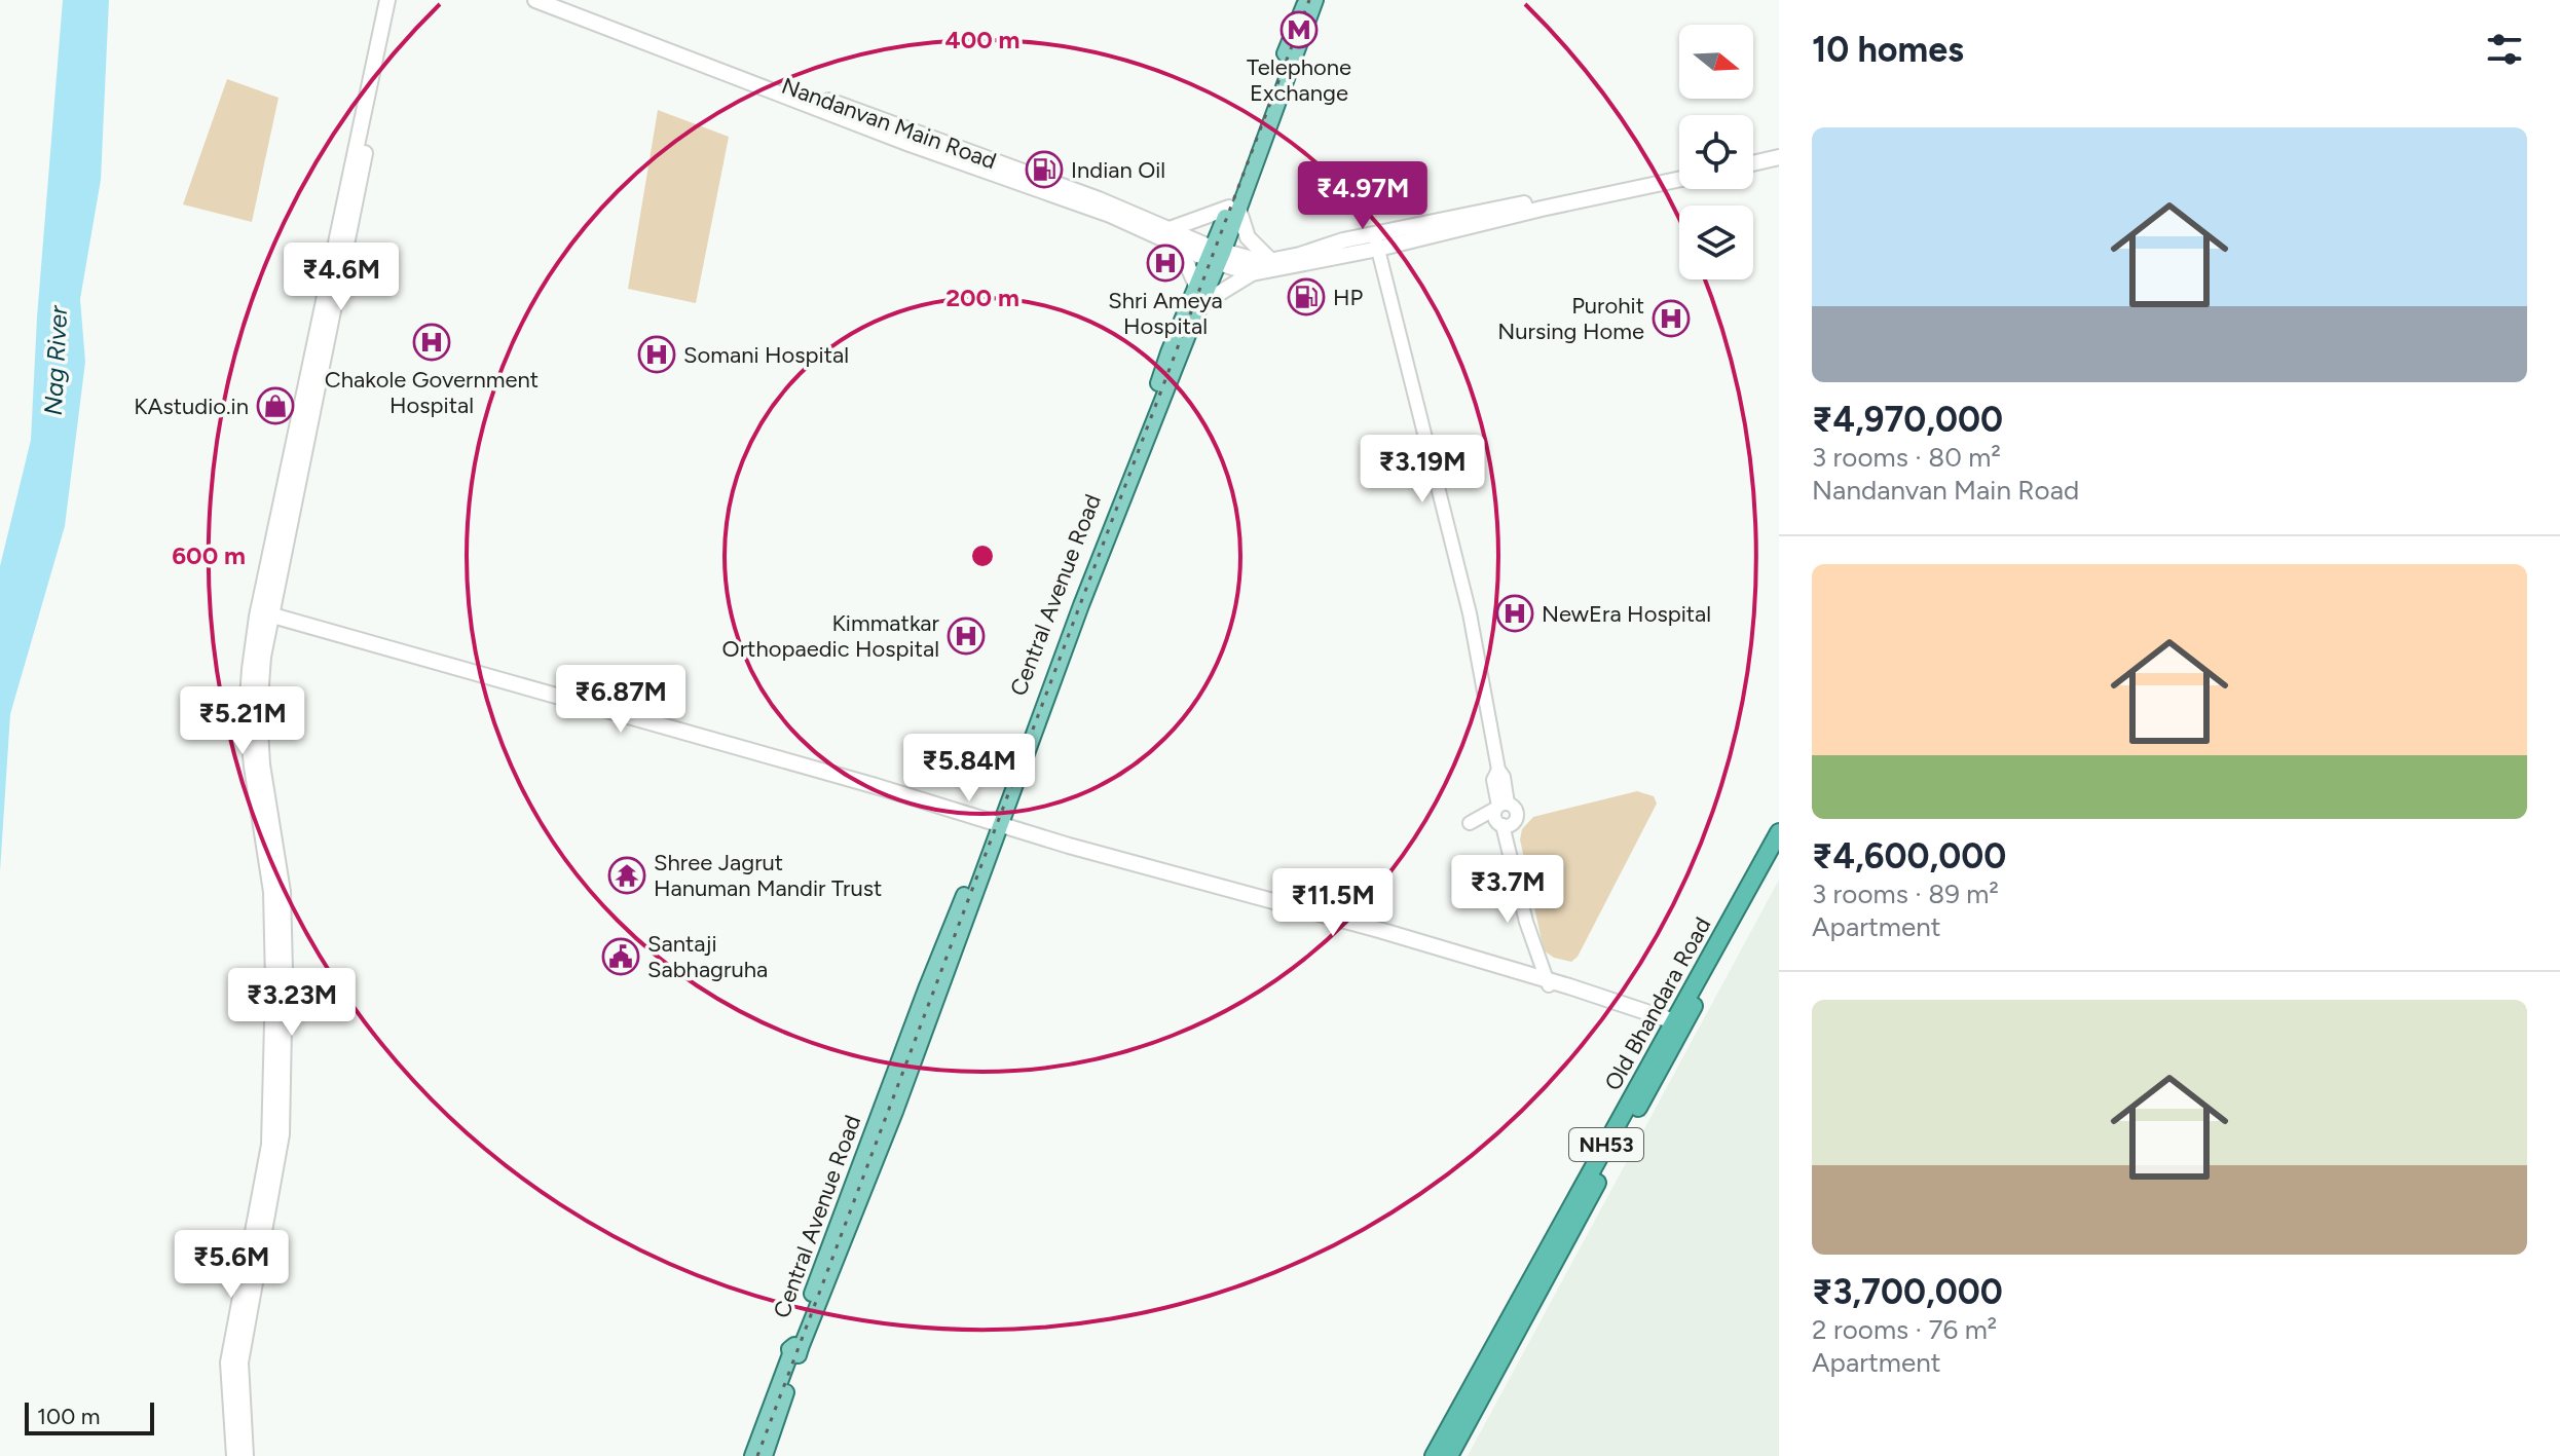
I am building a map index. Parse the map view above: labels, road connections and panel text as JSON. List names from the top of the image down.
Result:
{
  "streets": {
    "highway": ["Old Bhandara Road", "NH53"],
    "main road": ["Nandanvan Main Road", "Central Avenue Road"]
  },
  "crossings": [
    ["Nandanvan Main Road", "Central Avenue Road"],
    ["Old Bhandara Road", "NH53"]
  ],
  "water": ["Nag River"],
  "places": {
    "metro station": ["Telephone Exchange"],
    "fuel station": ["Indian Oil", "HP"],
    "hospital": [
      "Shri Ameya Hospital",
      "Purohit Nursing Home",
      "Chakole Government Hospital",
      "Somani Hospital",
      "NewEra Hospital",
      "Kimmatkar Orthopaedic Hospital"
    ],
    "shop": ["KAstudio.in"],
    "temple": ["Shree Jagrut Hanuman Mandir Trust"],
    "public building": ["Santaji Sabhagruha"]
  },
  "scale_bar": "100 m",
  "north": "right",
  "page": {
    "heading": "10 homes",
    "list": [
      {
        "name": "₹4,970,000",
        "note": "3 rooms · 80 m² · Nandanvan Main Road"
      },
      {
        "name": "₹4,600,000",
        "note": "3 rooms · 89 m² · Apartment"
      },
      {
        "name": "₹3,700,000",
        "note": "2 rooms · 76 m² · Apartment"
      }
    ],
    "price": [
      "₹4.97M",
      "₹4.6M",
      "₹3.19M",
      "₹6.87M",
      "₹5.21M",
      "₹5.84M",
      "₹3.7M",
      "₹11.5M",
      "₹3.23M",
      "₹5.6M"
    ],
    "scale": "100 m"
  },
  "rings": ["400 m", "200 m", "600 m"]
}
